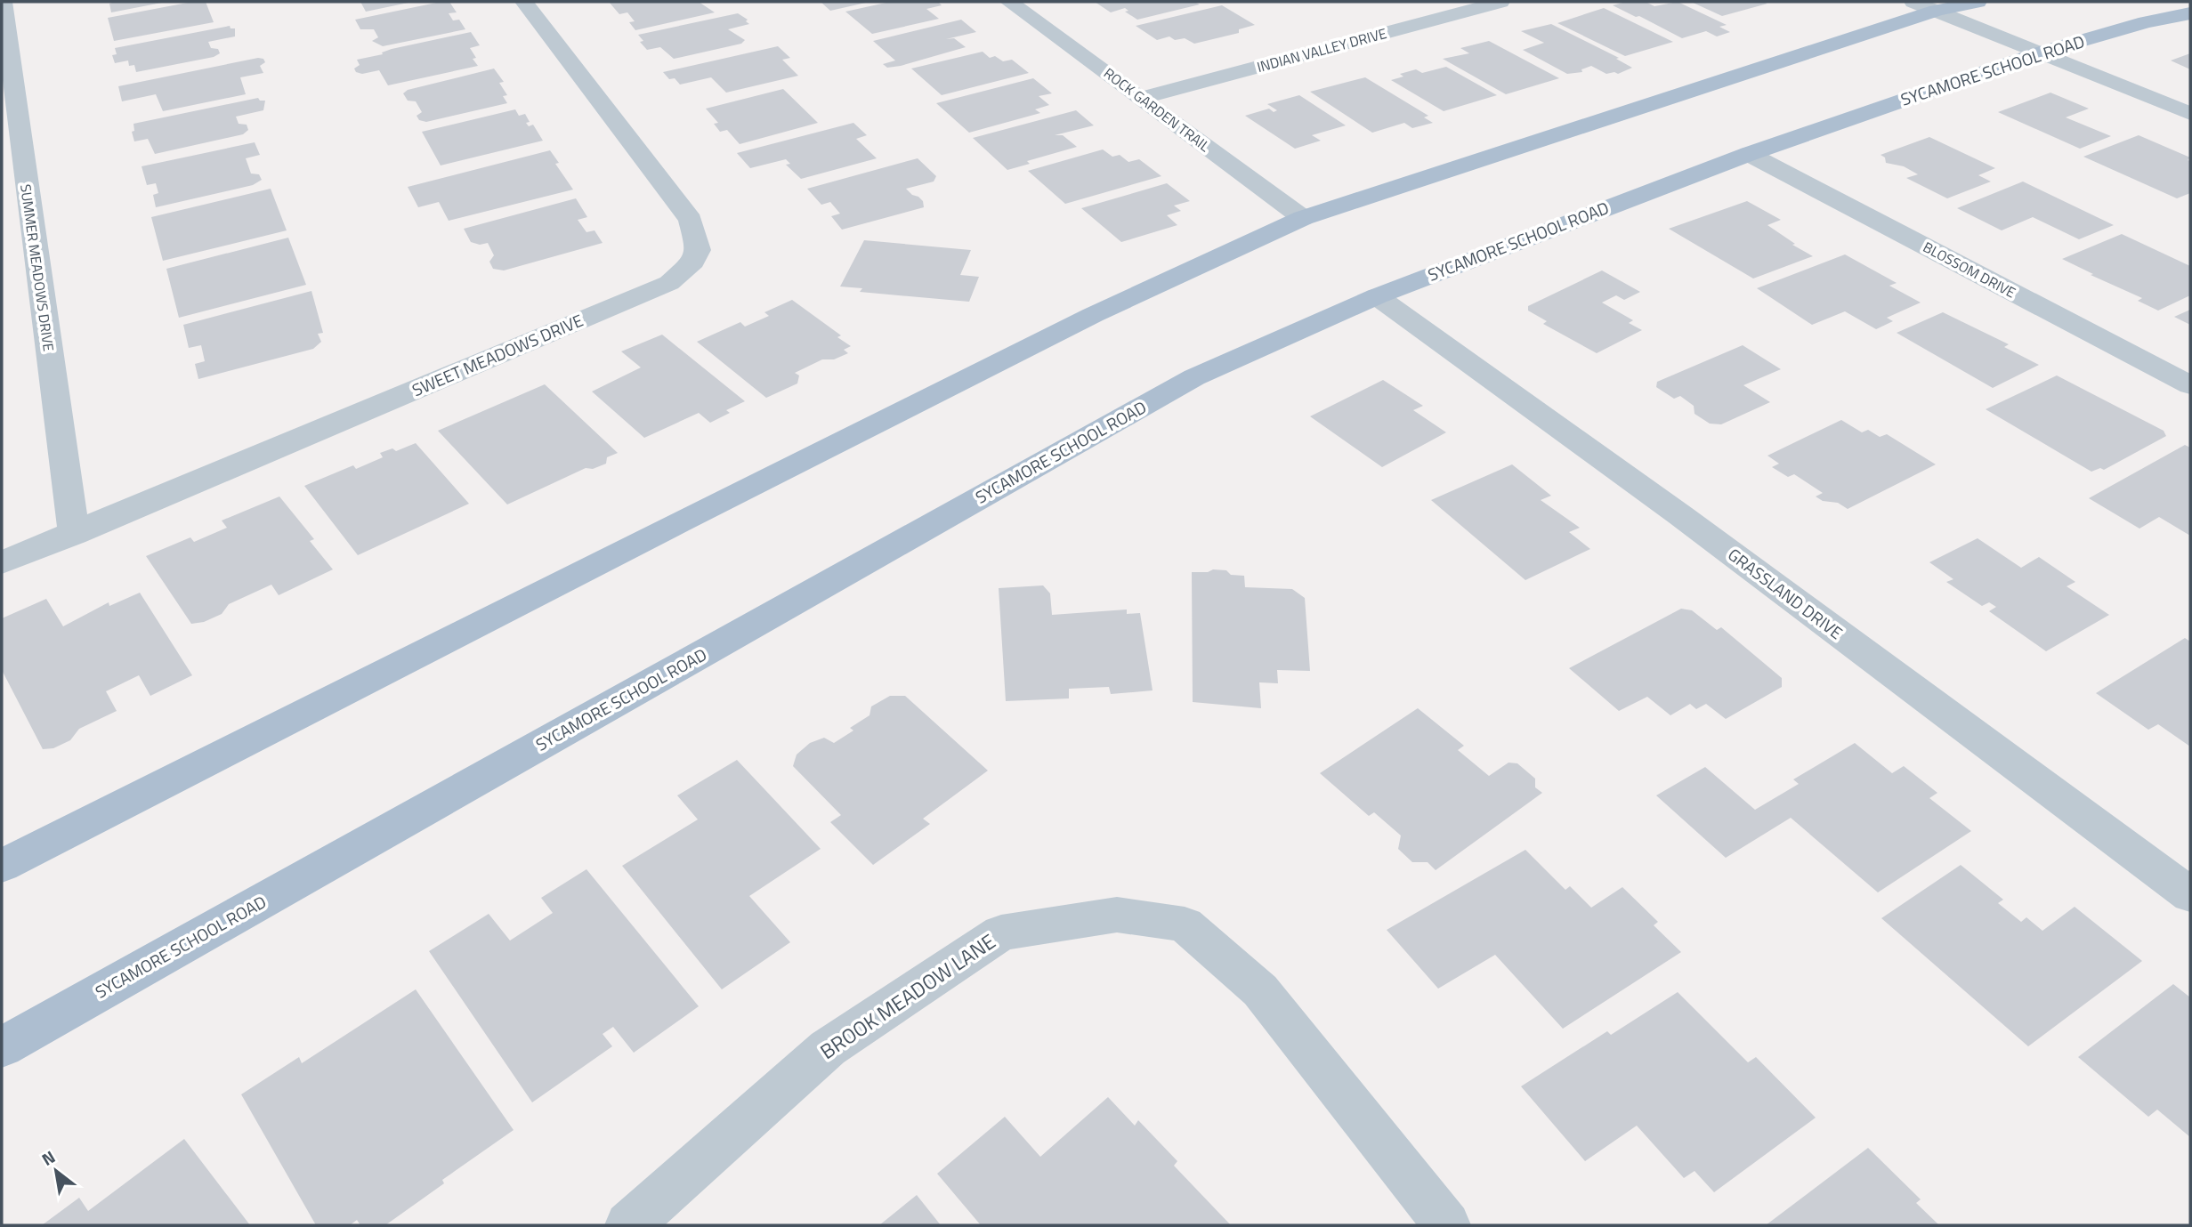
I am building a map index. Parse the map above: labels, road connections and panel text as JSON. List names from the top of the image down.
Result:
{
  "streets": {
    "main road": ["SYCAMORE SCHOOL ROAD"],
    "street": [
      "INDIAN VALLEY DRIVE",
      "ROCK GARDEN TRAIL",
      "SUMMER MEADOWS DRIVE",
      "BLOSSOM DRIVE",
      "SWEET MEADOWS DRIVE",
      "GRASSLAND DRIVE",
      "BROOK MEADOW LANE"
    ]
  },
  "crossings": [
    ["INDIAN VALLEY DRIVE", "ROCK GARDEN TRAIL"],
    ["SYCAMORE SCHOOL ROAD", "BLOSSOM DRIVE"],
    ["SYCAMORE SCHOOL ROAD", "GRASSLAND DRIVE"],
    ["SUMMER MEADOWS DRIVE", "SWEET MEADOWS DRIVE"]
  ],
  "north": "top left"
}
